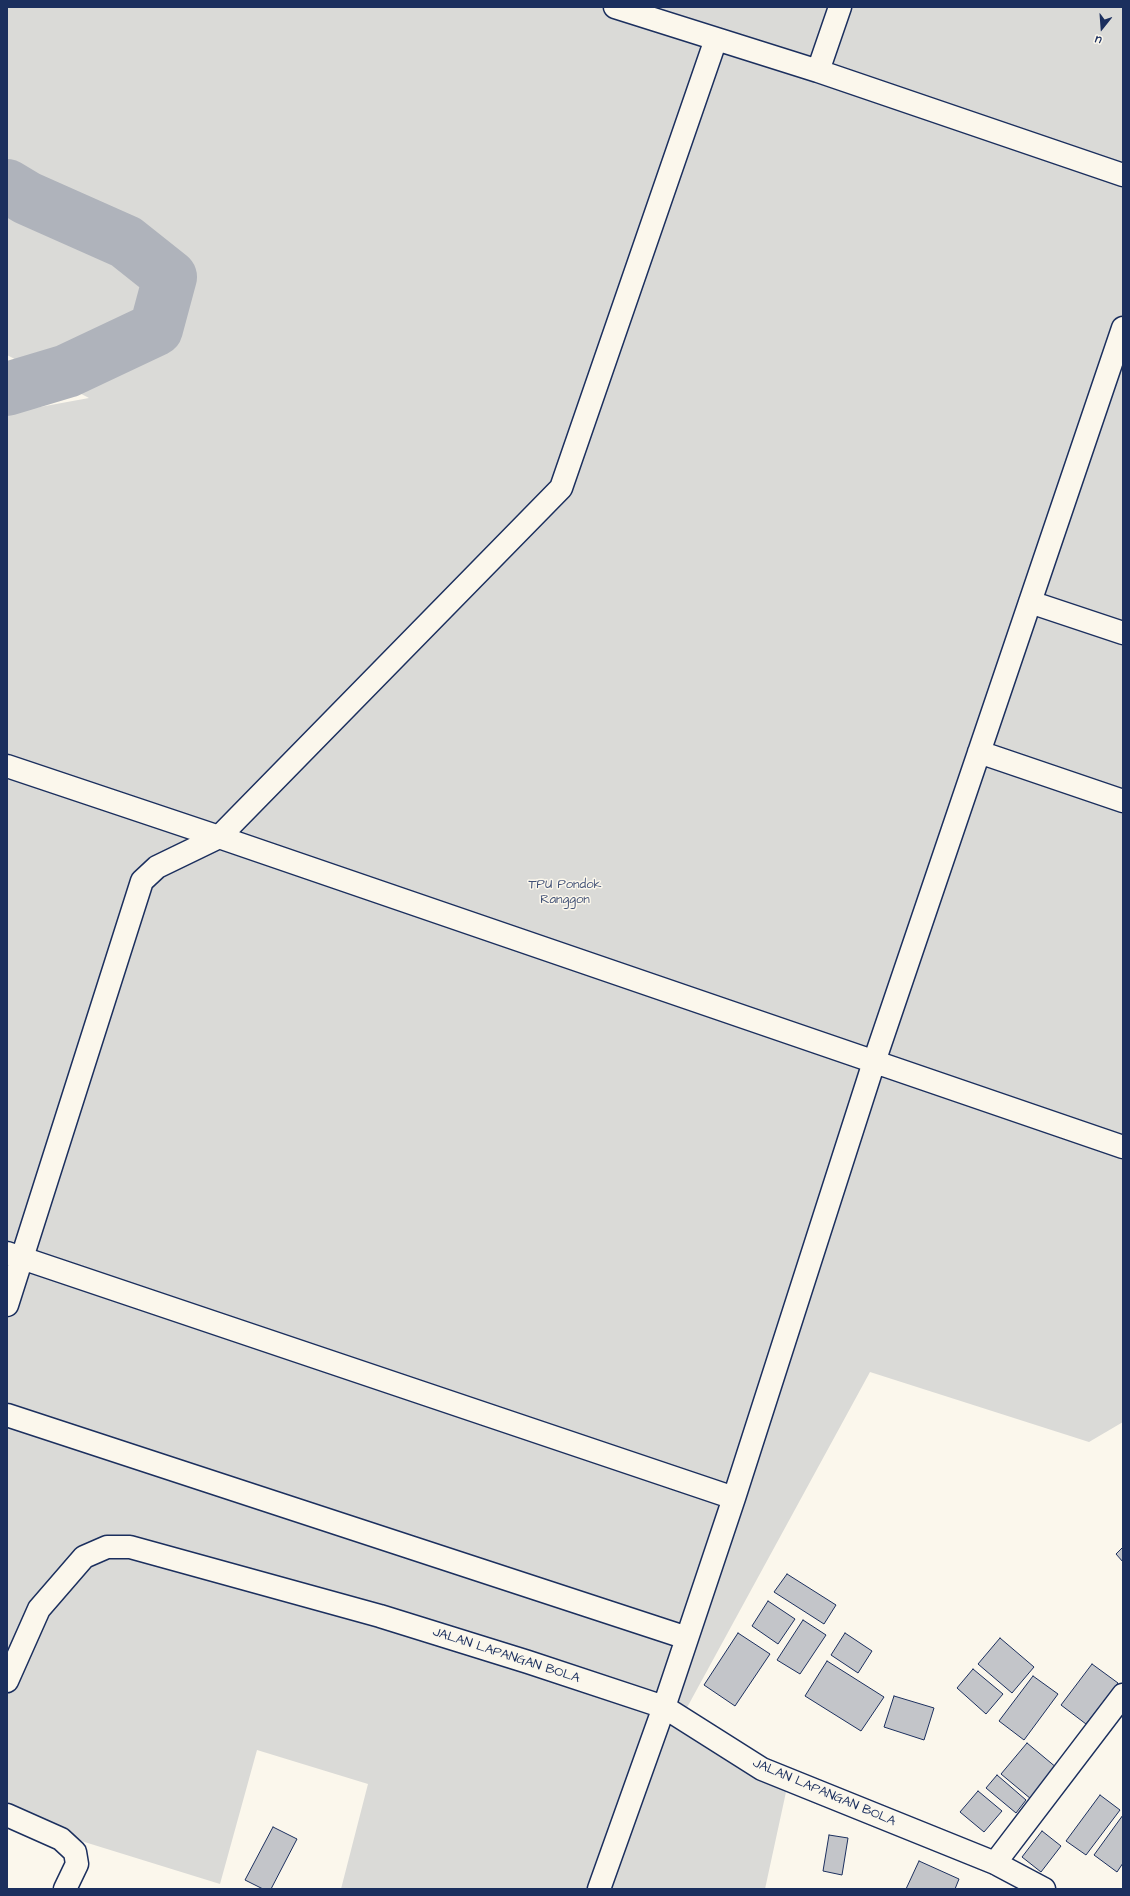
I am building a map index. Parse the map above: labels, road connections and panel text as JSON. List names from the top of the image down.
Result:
{
  "streets": {
    "street": ["JALAN LAPANGAN BOLA"]
  },
  "parks": ["TPU Pondok Ranggon"],
  "north": "bottom"
}
